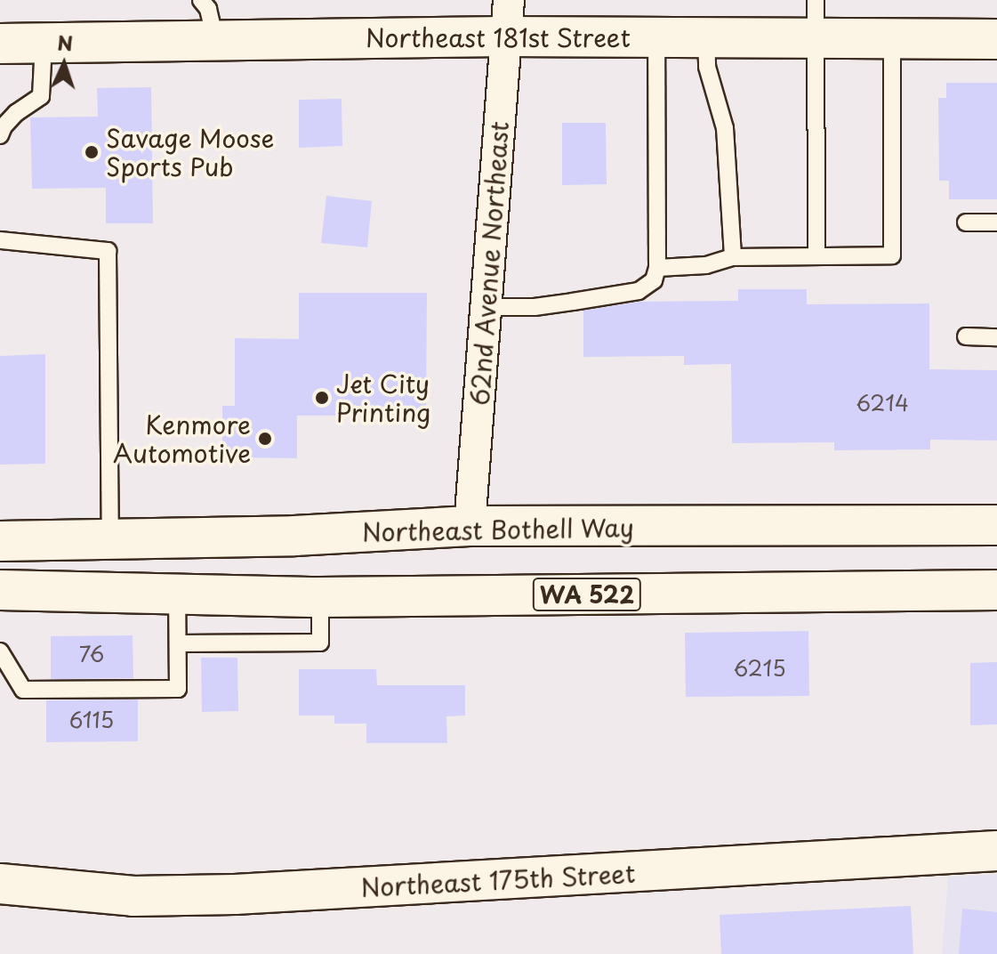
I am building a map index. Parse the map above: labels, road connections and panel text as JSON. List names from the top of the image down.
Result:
{
  "streets": {
    "street": [
      "Northeast 181st Street",
      "62nd Avenue Northeast",
      "Northeast Bothell Way",
      "WA 522",
      "Northeast 175th Street"
    ]
  },
  "crossings": [
    ["Northeast 181st Street", "62nd Avenue Northeast"],
    ["62nd Avenue Northeast", "Northeast Bothell Way"]
  ],
  "places": ["Savage Moose Sports Pub", "Jet City Printing", "Kenmore Automotive"],
  "house_numbers": [
    "6214",
    "76",
    "6215",
    "6115"
  ],
  "north": "top"
}
